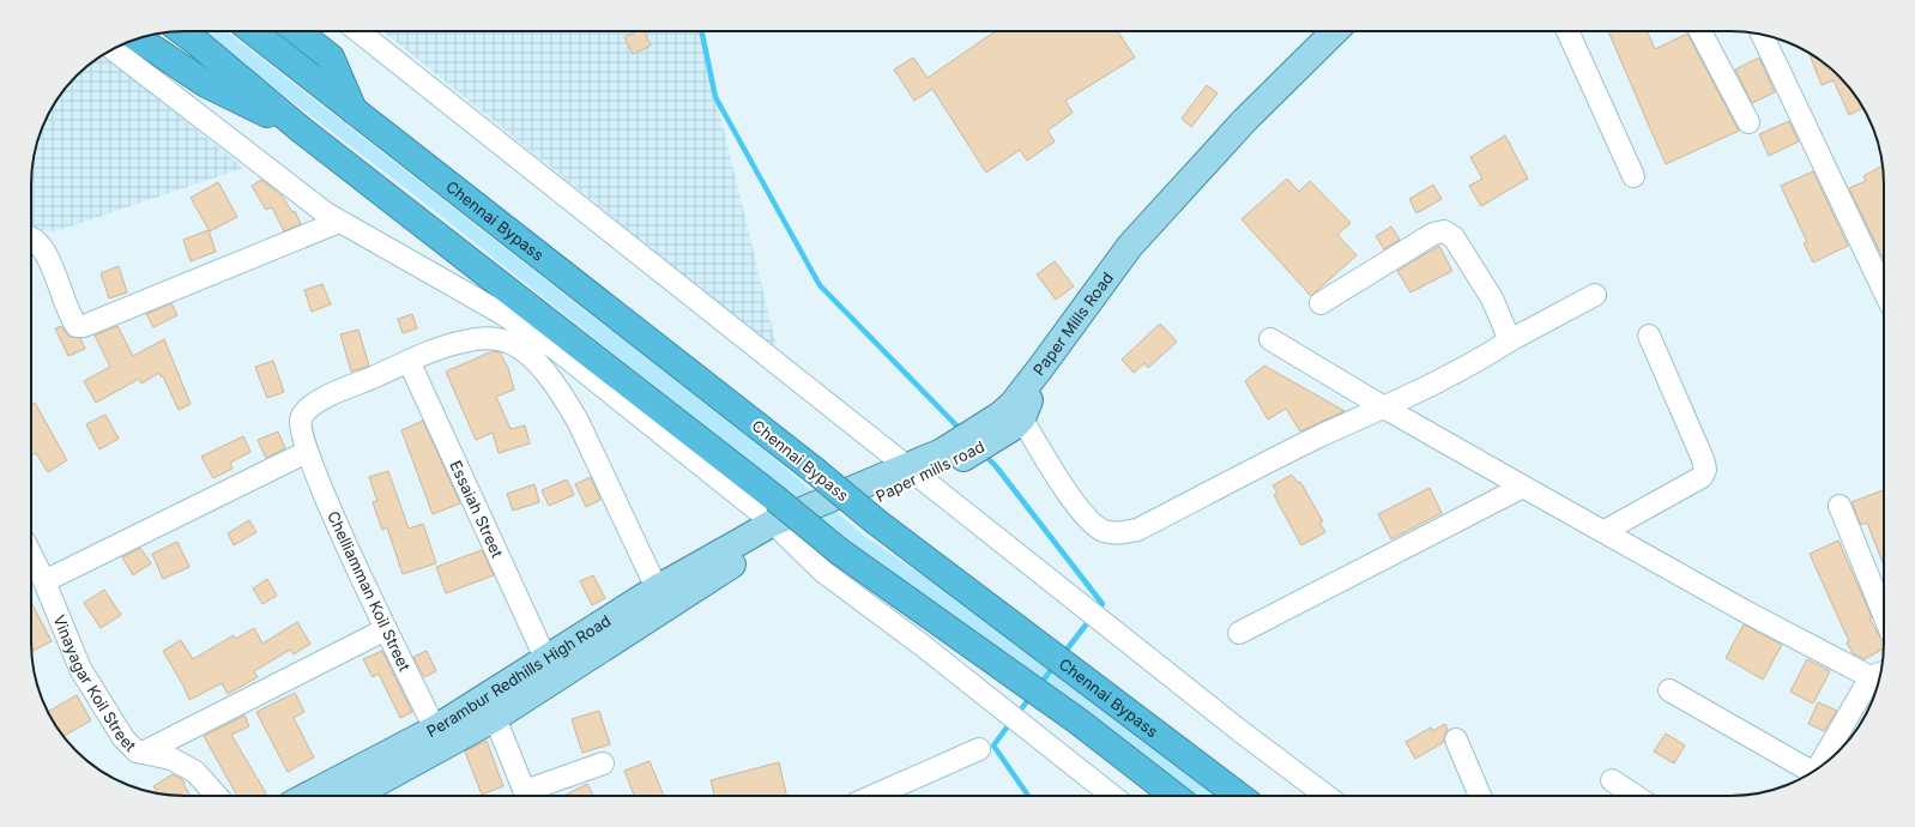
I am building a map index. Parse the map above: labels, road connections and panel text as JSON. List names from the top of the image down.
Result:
{
  "streets": {
    "highway": ["Chennai Bypass"],
    "main road": ["Paper Mills Road", "Paper mills road", "Perambur Redhills High Road"],
    "street": ["Essaiah Street", "Chelliamman Koil Street", "Vinayagar Koil Street"]
  },
  "crossings": [
    ["Paper Mills Road", "Paper mills road"],
    ["Paper Mills Road", "Perambur Redhills High Road"],
    ["Essaiah Street", "Chelliamman Koil Street"],
    ["Essaiah Street", "Perambur Redhills High Road"],
    ["Chelliamman Koil Street", "Perambur Redhills High Road"]
  ]
}
